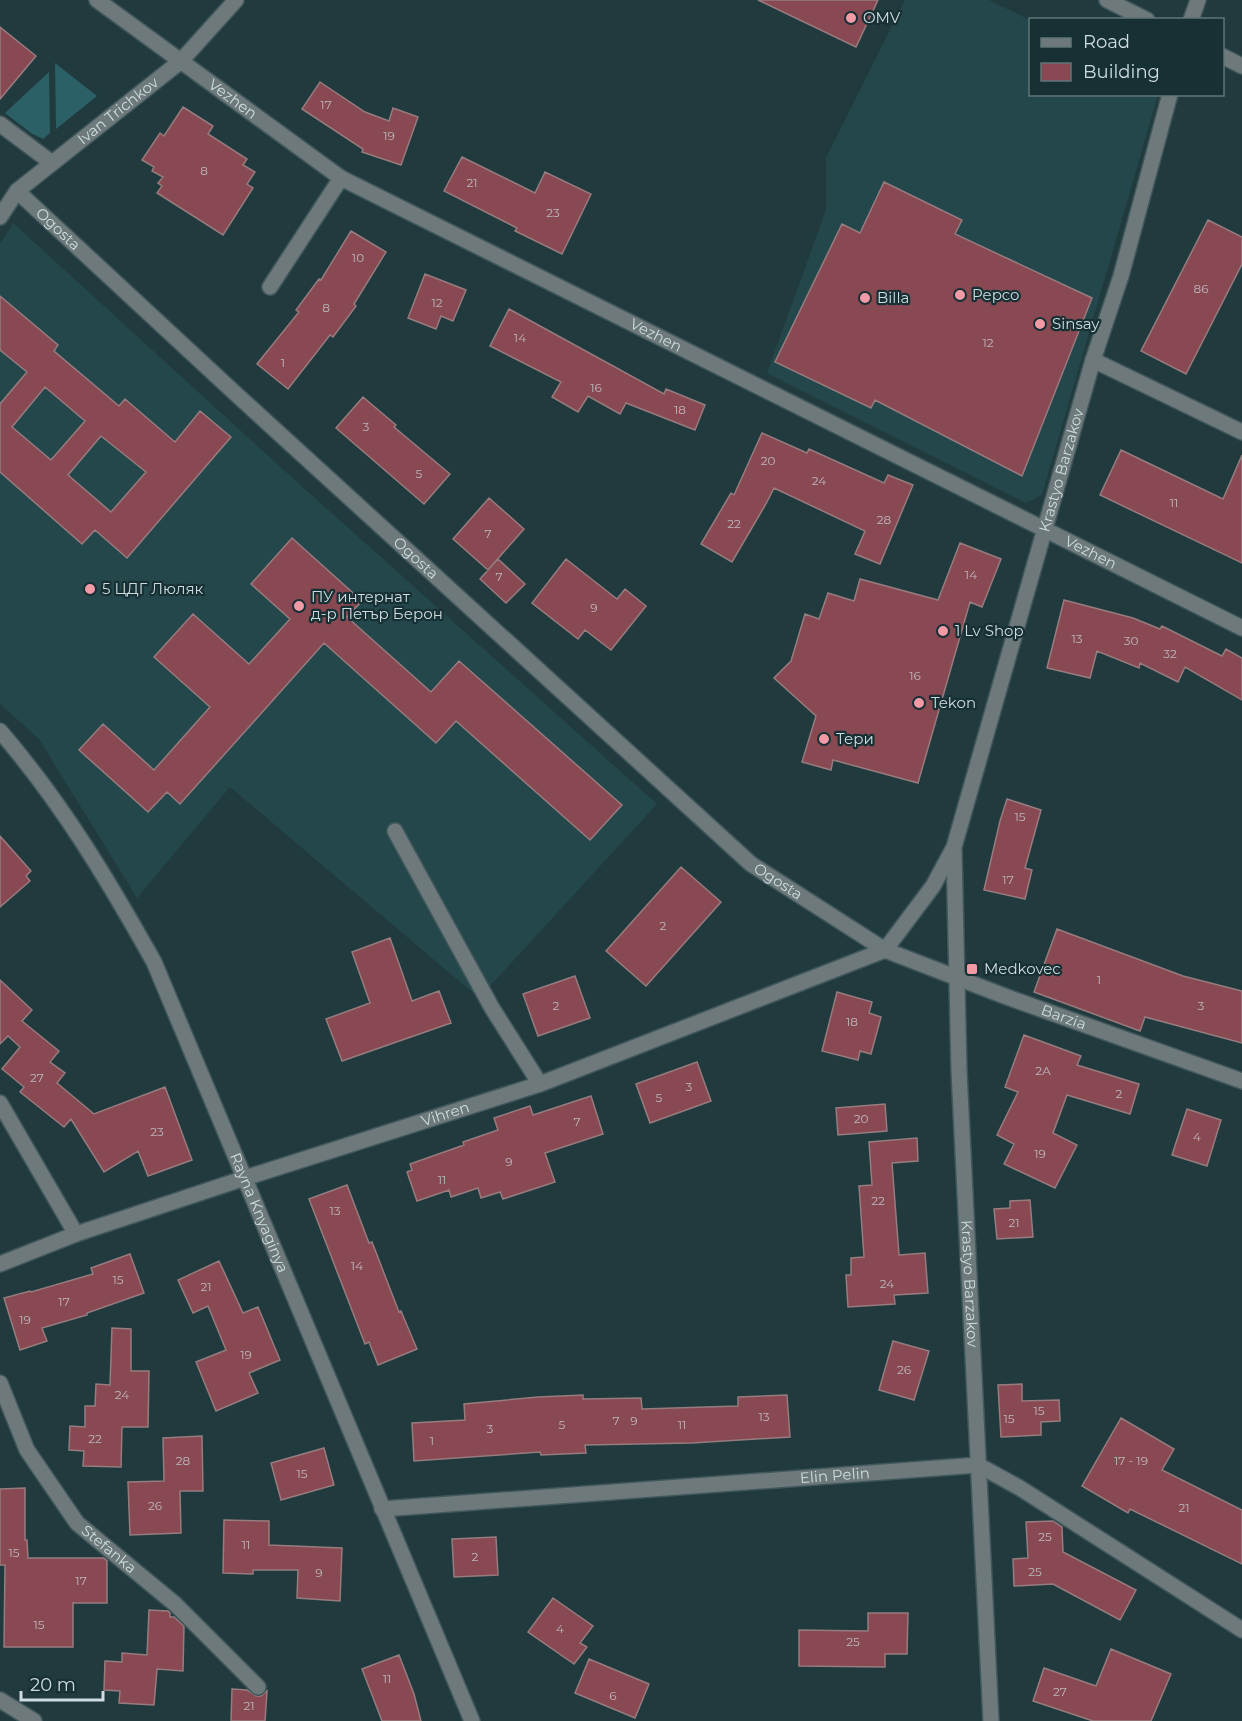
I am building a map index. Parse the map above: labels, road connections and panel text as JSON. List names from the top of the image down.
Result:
{
  "streets": {
    "street": [
      "Vezhen",
      "Ivan Trichkov",
      "Ogosta",
      "Krastyo Barzakov",
      "Barzia",
      "Vihren",
      "Rayna Knyaginya",
      "Elin Pelin",
      "Stefanka"
    ]
  },
  "crossings": [
    ["Vezhen", "Ivan Trichkov"],
    ["Vezhen", "Krastyo Barzakov"],
    ["Ivan Trichkov", "Ogosta"],
    ["Ogosta", "Krastyo Barzakov"],
    ["Ogosta", "Barzia"],
    ["Ogosta", "Vihren"],
    ["Krastyo Barzakov", "Barzia"],
    ["Krastyo Barzakov", "Vihren"],
    ["Krastyo Barzakov", "Elin Pelin"],
    ["Barzia", "Vihren"],
    ["Vihren", "Rayna Knyaginya"],
    ["Rayna Knyaginya", "Elin Pelin"]
  ],
  "places": {
    "other": [
      "OMV",
      "Pepco",
      "Billa",
      "Sinsay",
      "5 ЦДГ Люляк",
      "ПУ интернат д-р Петър Берон",
      "1 Lv Shop",
      "Tekon",
      "Тери"
    ],
    "transit": ["Medkovec"]
  },
  "house_numbers": [
    "17",
    "19",
    "8",
    "21",
    "23",
    "10",
    "86",
    "12",
    "8",
    "14",
    "12",
    "1",
    "16",
    "18",
    "3",
    "20",
    "5",
    "24",
    "11",
    "28",
    "22",
    "7",
    "14",
    "7",
    "9",
    "13",
    "30",
    "32",
    "16",
    "15",
    "17",
    "2",
    "1",
    "2",
    "3",
    "18",
    "2А",
    "27",
    "3",
    "2",
    "5",
    "20",
    "7",
    "23",
    "4",
    "19",
    "9",
    "11",
    "22",
    "13",
    "21",
    "14",
    "15",
    "24",
    "21",
    "17",
    "19",
    "19",
    "26",
    "24",
    "15",
    "13",
    "15",
    "7",
    "9",
    "5",
    "11",
    "3",
    "22",
    "1",
    "28",
    "17 - 19",
    "15",
    "26",
    "21",
    "25",
    "11",
    "15",
    "2",
    "25",
    "9",
    "17",
    "15",
    "4",
    "25",
    "11",
    "27",
    "6",
    "21"
  ],
  "legend": ["Road", "Building"],
  "scale_bar": "20 m"
}
